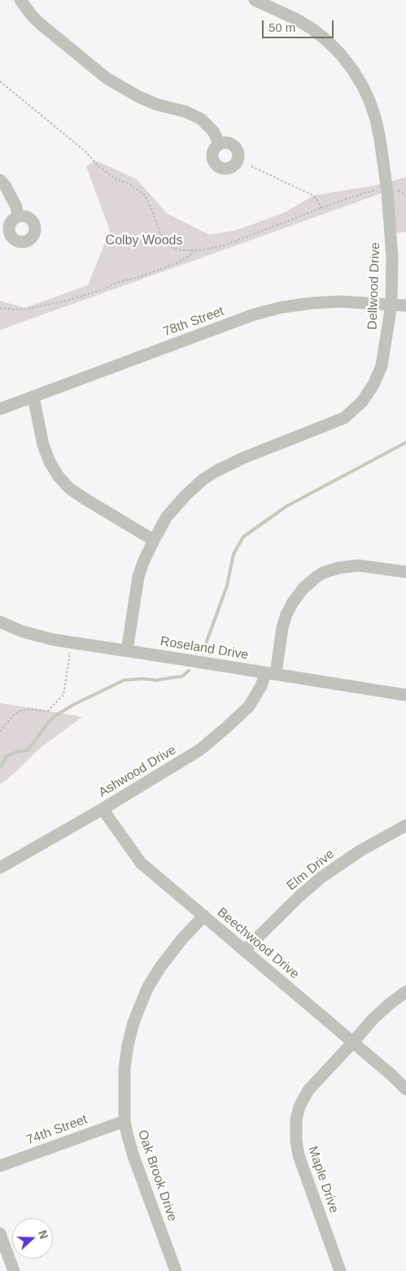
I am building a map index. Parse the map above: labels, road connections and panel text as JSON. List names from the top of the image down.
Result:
{
  "streets": {
    "street": [
      "Dellwood Drive",
      "78th Street",
      "Roseland Drive",
      "Ashwood Drive",
      "Elm Drive",
      "Beechwood Drive",
      "74th Street",
      "Oak Brook Drive",
      "Maple Drive"
    ]
  },
  "crossings": [
    ["Dellwood Drive", "78th Street"],
    ["Dellwood Drive", "Roseland Drive"],
    ["Roseland Drive", "Ashwood Drive"],
    ["Ashwood Drive", "Beechwood Drive"],
    ["Elm Drive", "Beechwood Drive"],
    ["Beechwood Drive", "Oak Brook Drive"],
    ["Beechwood Drive", "Maple Drive"],
    ["74th Street", "Oak Brook Drive"]
  ],
  "parks": ["Colby Woods"],
  "scale_bar": "50 m",
  "north": "right"
}
